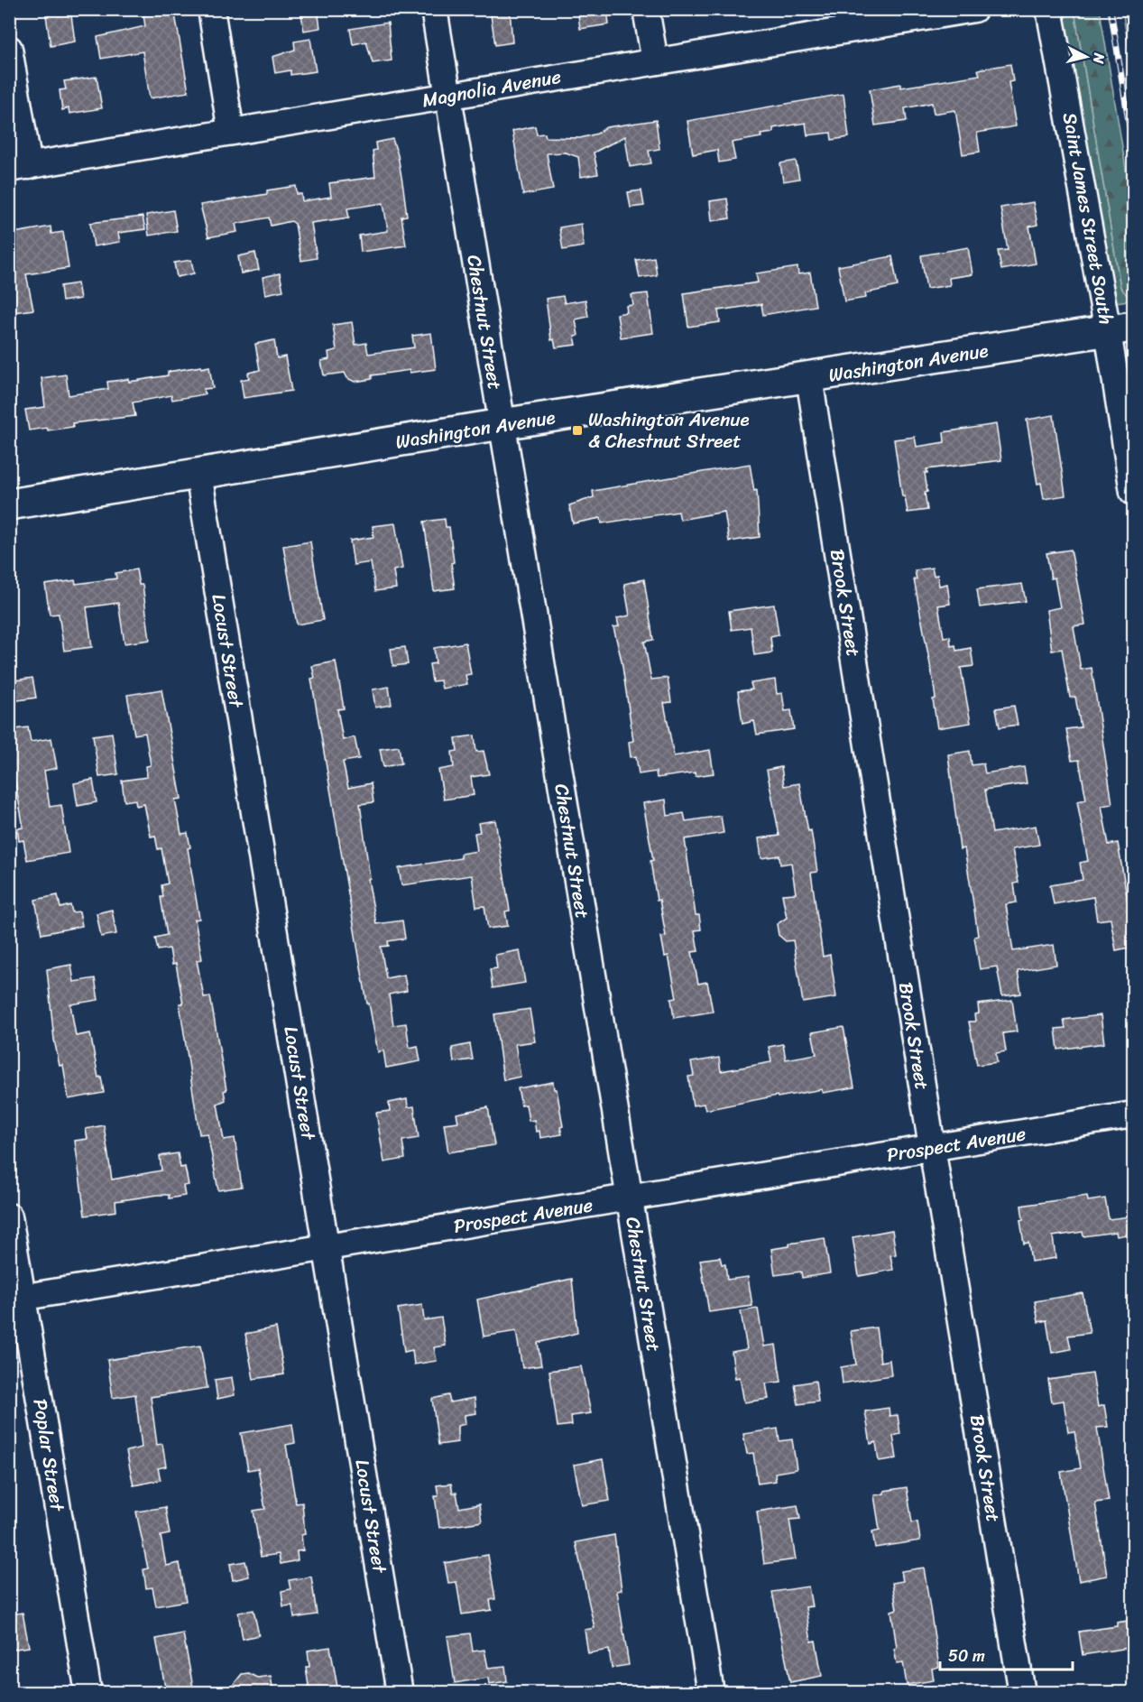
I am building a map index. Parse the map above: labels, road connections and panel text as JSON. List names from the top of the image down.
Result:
{
  "streets": {
    "main road": ["Washington Avenue"],
    "street": [
      "Magnolia Avenue",
      "Saint James Street South",
      "Chestnut Street",
      "Brook Street",
      "Locust Street",
      "Prospect Avenue",
      "Poplar Street"
    ]
  },
  "crossings": [
    ["Magnolia Avenue", "Chestnut Street"],
    ["Saint James Street South", "Washington Avenue"],
    ["Chestnut Street", "Washington Avenue"],
    ["Chestnut Street", "Prospect Avenue"],
    ["Washington Avenue", "Brook Street"],
    ["Washington Avenue", "Locust Street"],
    ["Brook Street", "Prospect Avenue"],
    ["Locust Street", "Prospect Avenue"],
    ["Prospect Avenue", "Poplar Street"]
  ],
  "places": {
    "transit": ["Washington Avenue & Chestnut Street"]
  },
  "scale_bar": "50 m",
  "north": "right"
}
